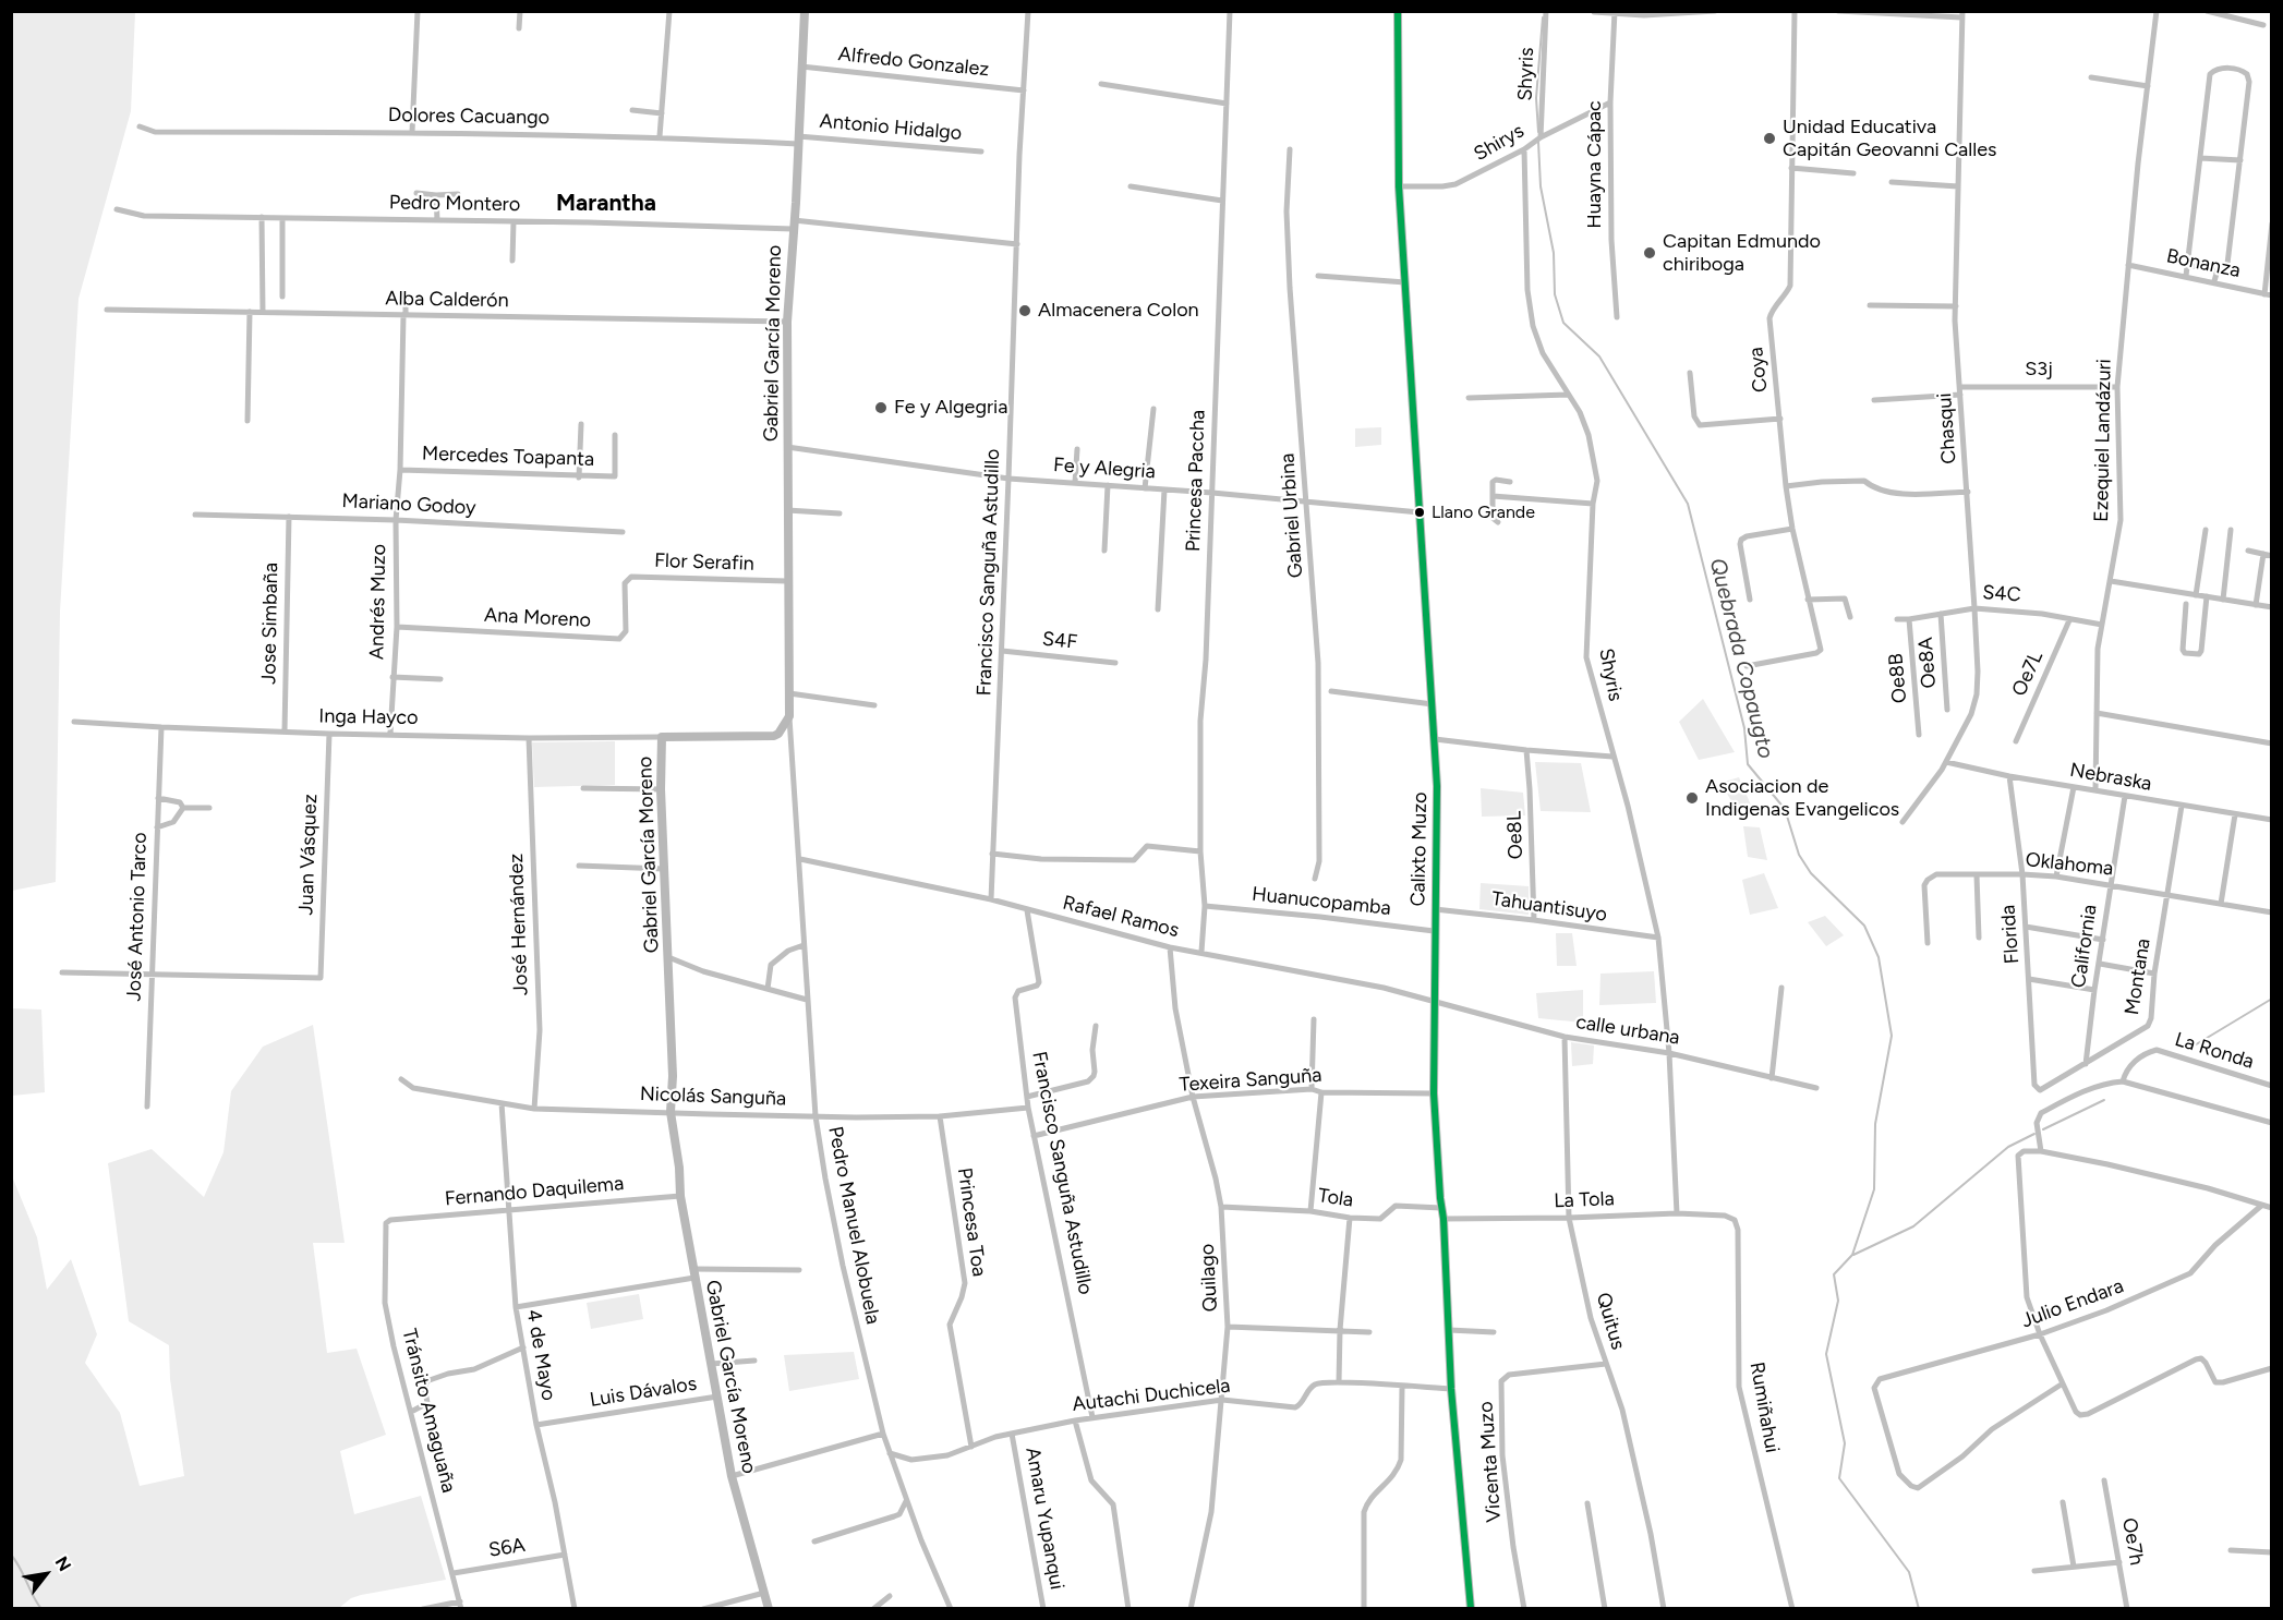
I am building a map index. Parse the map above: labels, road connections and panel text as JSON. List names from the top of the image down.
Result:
{
  "streets": {
    "street": [
      "Alfredo Gonzalez",
      "Shyris",
      "Dolores Cacuango",
      "Antonio Hidalgo",
      "Shirys",
      "Huayna Cápac",
      "Pedro Montero",
      "Bonanza",
      "Alba Calderón",
      "Gabriel García Moreno",
      "Coya",
      "S3j",
      "Chasqui",
      "Ezequiel Landázuri",
      "Mercedes Toapanta",
      "Fe y Alegria",
      "Princesa Paccha",
      "Mariano Godoy",
      "Gabriel Urbina",
      "Flor Serafin",
      "Francisco Sanguña Astudillo",
      "S4C",
      "Andrés Muzo",
      "Ana Moreno",
      "Jose Simbaña",
      "S4F",
      "Oe8A",
      "Oe7L",
      "Oe8B",
      "Inga Hayco",
      "Nebraska",
      "Oe8L",
      "Calixto Muzo",
      "Juan Vásquez",
      "Oklahoma",
      "Huanucopamba",
      "Tahuantisuyo",
      "José Antonio Tarco",
      "Rafael Ramos",
      "José Hernández",
      "Florida",
      "California",
      "Montana",
      "calle urbana",
      "La Ronda",
      "Texeira Sanguña",
      "Nicolás Sanguña",
      "Fernando Daquilema",
      "Tola",
      "La Tola",
      "Princesa Toa",
      "Pedro Manuel Alobuela",
      "Quilago",
      "Julio Endara",
      "Quitus",
      "4 de Mayo",
      "Luis Dávalos",
      "Autachi Duchicela",
      "Rumiñahui",
      "Tránsito Amaguaña",
      "Vicenta Muzo",
      "Amaru Yupanqui",
      "Oe7h",
      "S6A"
    ]
  },
  "crossings": [
    ["Alfredo Gonzalez", "Gabriel García Moreno"],
    ["Alfredo Gonzalez", "Francisco Sanguña Astudillo"],
    ["Shyris", "Shirys"],
    ["Shyris", "Tahuantisuyo"],
    ["Shyris", "calle urbana"],
    ["Shyris", "La Tola"],
    ["Dolores Cacuango", "Antonio Hidalgo"],
    ["Dolores Cacuango", "Gabriel García Moreno"],
    ["Antonio Hidalgo", "Gabriel García Moreno"],
    ["Shirys", "Huayna Cápac"],
    ["Shirys", "Calixto Muzo"],
    ["Pedro Montero", "Gabriel García Moreno"],
    ["Pedro Montero", "Francisco Sanguña Astudillo"],
    ["Bonanza", "Ezequiel Landázuri"],
    ["Alba Calderón", "Gabriel García Moreno"],
    ["Alba Calderón", "Andrés Muzo"],
    ["Gabriel García Moreno", "Fe y Alegria"],
    ["Gabriel García Moreno", "Flor Serafin"],
    ["Gabriel García Moreno", "Inga Hayco"],
    ["Gabriel García Moreno", "Nicolás Sanguña"],
    ["Gabriel García Moreno", "Fernando Daquilema"],
    ["Gabriel García Moreno", "Pedro Manuel Alobuela"],
    ["Gabriel García Moreno", "Luis Dávalos"],
    ["S3j", "Chasqui"],
    ["S3j", "Ezequiel Landázuri"],
    ["Chasqui", "S4C"],
    ["Chasqui", "Nebraska"],
    ["Ezequiel Landázuri", "S4C"],
    ["Ezequiel Landázuri", "Nebraska"],
    ["Mercedes Toapanta", "Andrés Muzo"],
    ["Fe y Alegria", "Princesa Paccha"],
    ["Fe y Alegria", "Gabriel Urbina"],
    ["Fe y Alegria", "Francisco Sanguña Astudillo"],
    ["Fe y Alegria", "Calixto Muzo"],
    ["Princesa Paccha", "Huanucopamba"],
    ["Princesa Paccha", "Rafael Ramos"],
    ["Mariano Godoy", "Andrés Muzo"],
    ["Mariano Godoy", "Jose Simbaña"],
    ["Flor Serafin", "Ana Moreno"],
    ["Francisco Sanguña Astudillo", "S4F"],
    ["Francisco Sanguña Astudillo", "Rafael Ramos"],
    ["Francisco Sanguña Astudillo", "Texeira Sanguña"],
    ["Francisco Sanguña Astudillo", "Nicolás Sanguña"],
    ["Francisco Sanguña Astudillo", "Autachi Duchicela"],
    ["S4C", "Oe8A"],
    ["S4C", "Oe7L"],
    ["S4C", "Oe8B"],
    ["Andrés Muzo", "Ana Moreno"],
    ["Andrés Muzo", "Inga Hayco"],
    ["Jose Simbaña", "Inga Hayco"],
    ["Inga Hayco", "Juan Vásquez"],
    ["Inga Hayco", "José Antonio Tarco"],
    ["Inga Hayco", "José Hernández"],
    ["Nebraska", "Florida"],
    ["Nebraska", "California"],
    ["Nebraska", "Montana"],
    ["Oe8L", "Tahuantisuyo"],
    ["Calixto Muzo", "Huanucopamba"],
    ["Calixto Muzo", "Tahuantisuyo"],
    ["Calixto Muzo", "Rafael Ramos"],
    ["Calixto Muzo", "calle urbana"],
    ["Calixto Muzo", "Texeira Sanguña"],
    ["Calixto Muzo", "Tola"],
    ["Calixto Muzo", "La Tola"],
    ["Calixto Muzo", "Autachi Duchicela"],
    ["Juan Vásquez", "José Antonio Tarco"],
    ["Oklahoma", "Florida"],
    ["Oklahoma", "California"],
    ["Oklahoma", "Montana"],
    ["Rafael Ramos", "calle urbana"],
    ["Rafael Ramos", "Pedro Manuel Alobuela"],
    ["Rafael Ramos", "Quilago"],
    ["José Hernández", "Nicolás Sanguña"],
    ["Florida", "Montana"],
    ["California", "Montana"],
    ["calle urbana", "Quitus"],
    ["Texeira Sanguña", "Quilago"],
    ["Nicolás Sanguña", "Princesa Toa"],
    ["Nicolás Sanguña", "Pedro Manuel Alobuela"],
    ["Nicolás Sanguña", "4 de Mayo"],
    ["Fernando Daquilema", "4 de Mayo"],
    ["Fernando Daquilema", "Tránsito Amaguaña"],
    ["Tola", "Quilago"],
    ["La Tola", "Quitus"],
    ["La Tola", "Rumiñahui"],
    ["Princesa Toa", "Autachi Duchicela"],
    ["Pedro Manuel Alobuela", "Autachi Duchicela"],
    ["Quilago", "Autachi Duchicela"],
    ["Quitus", "Vicenta Muzo"],
    ["4 de Mayo", "Luis Dávalos"],
    ["4 de Mayo", "S6A"],
    ["Autachi Duchicela", "Amaru Yupanqui"],
    ["Tránsito Amaguaña", "S6A"]
  ],
  "districts": ["Marantha"],
  "water": ["Quebrada Copaugto"],
  "places": [
    "Unidad Educativa Capitán Geovanni Calles",
    "Capitan Edmundo chiriboga",
    "Almacenera Colon",
    "Fe y Algegria",
    "Llano Grande",
    "Asociacion de Indigenas Evangelicos"
  ],
  "north": "top right"
}
